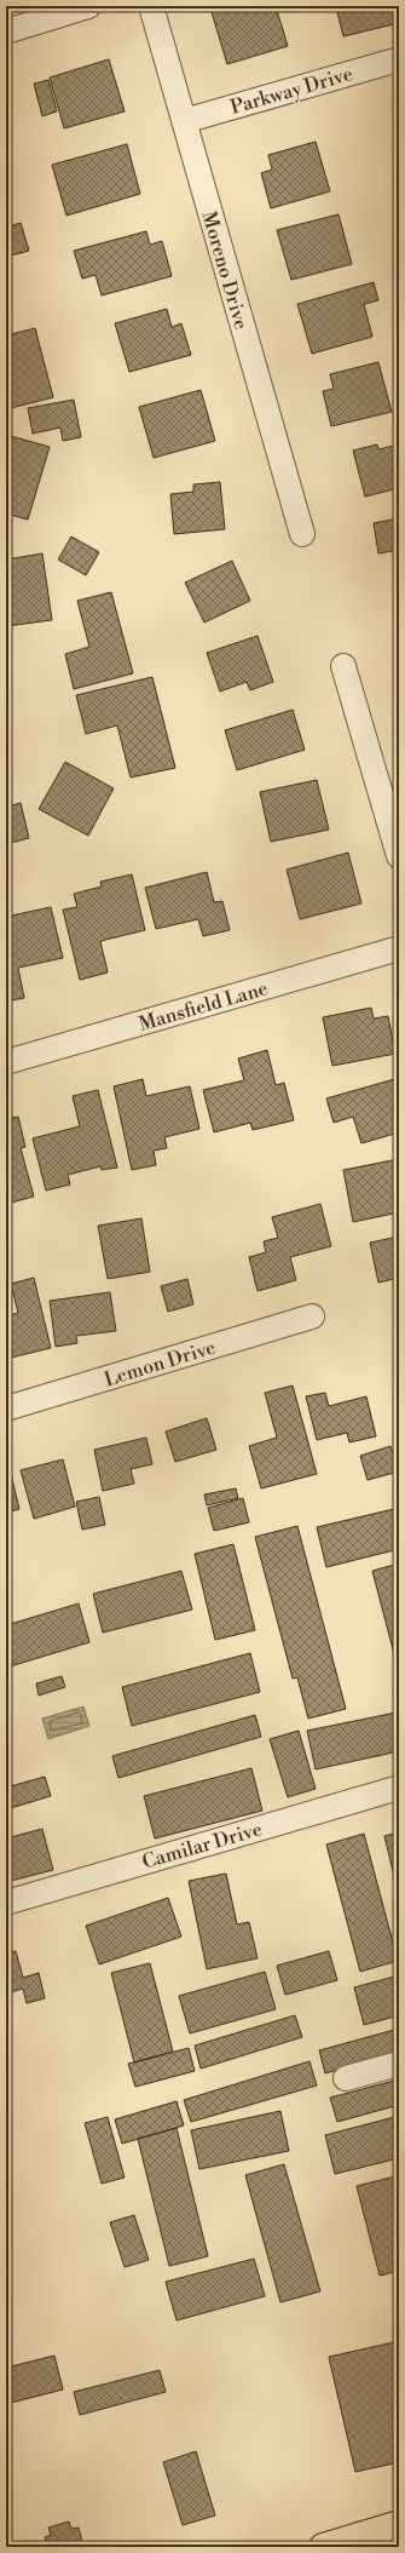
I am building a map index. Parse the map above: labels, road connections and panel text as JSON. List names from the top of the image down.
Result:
{
  "streets": {
    "street": [
      "Parkway Drive",
      "Moreno Drive",
      "Mansfield Lane",
      "Lemon Drive",
      "Camilar Drive"
    ]
  },
  "crossings": [
    ["Parkway Drive", "Moreno Drive"]
  ]
}
